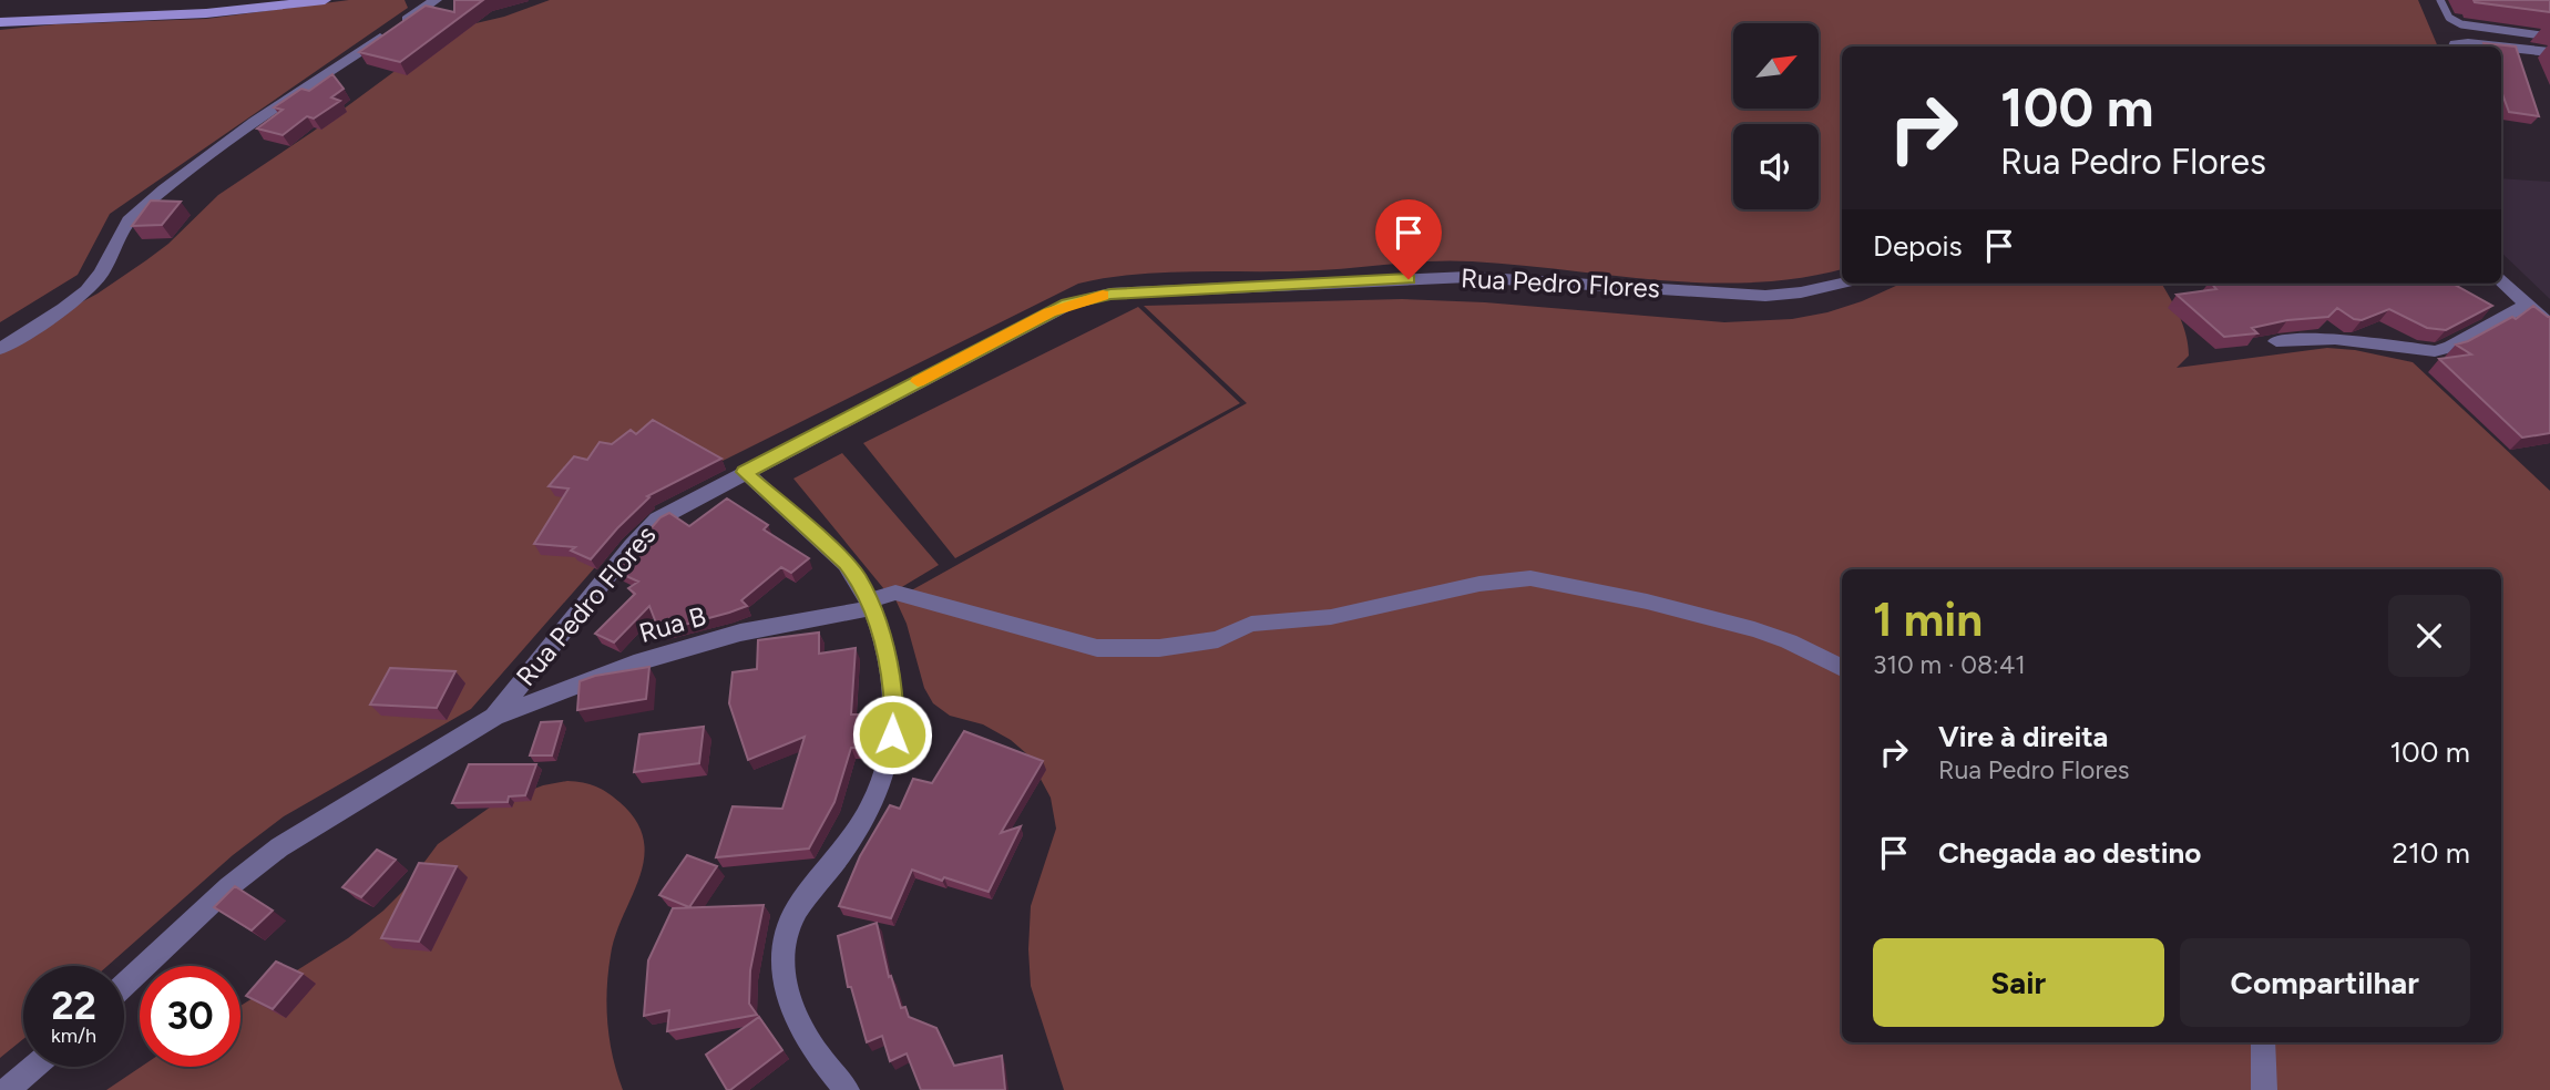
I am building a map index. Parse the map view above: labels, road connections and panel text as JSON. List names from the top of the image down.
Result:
{
  "streets": {
    "street": ["Rua Pedro Flores", "Rua B"]
  },
  "crossings": [
    ["Rua Pedro Flores", "Rua B"]
  ],
  "north": "top right",
  "page": {
    "turn": ["100 m", "Rua Pedro Flores"],
    "then": "Depois",
    "heading": ["1 min", "310 m · 08:41"],
    "list": [
      {
        "name": "Vire à direita",
        "note": "Rua Pedro Flores",
        "value": "100 m"
      },
      {
        "name": "Chegada ao destino",
        "value": "210 m"
      }
    ],
    "buttons": ["Sair", "Compartilhar"],
    "speed": "22 km/h",
    "limit": "30"
  }
}
